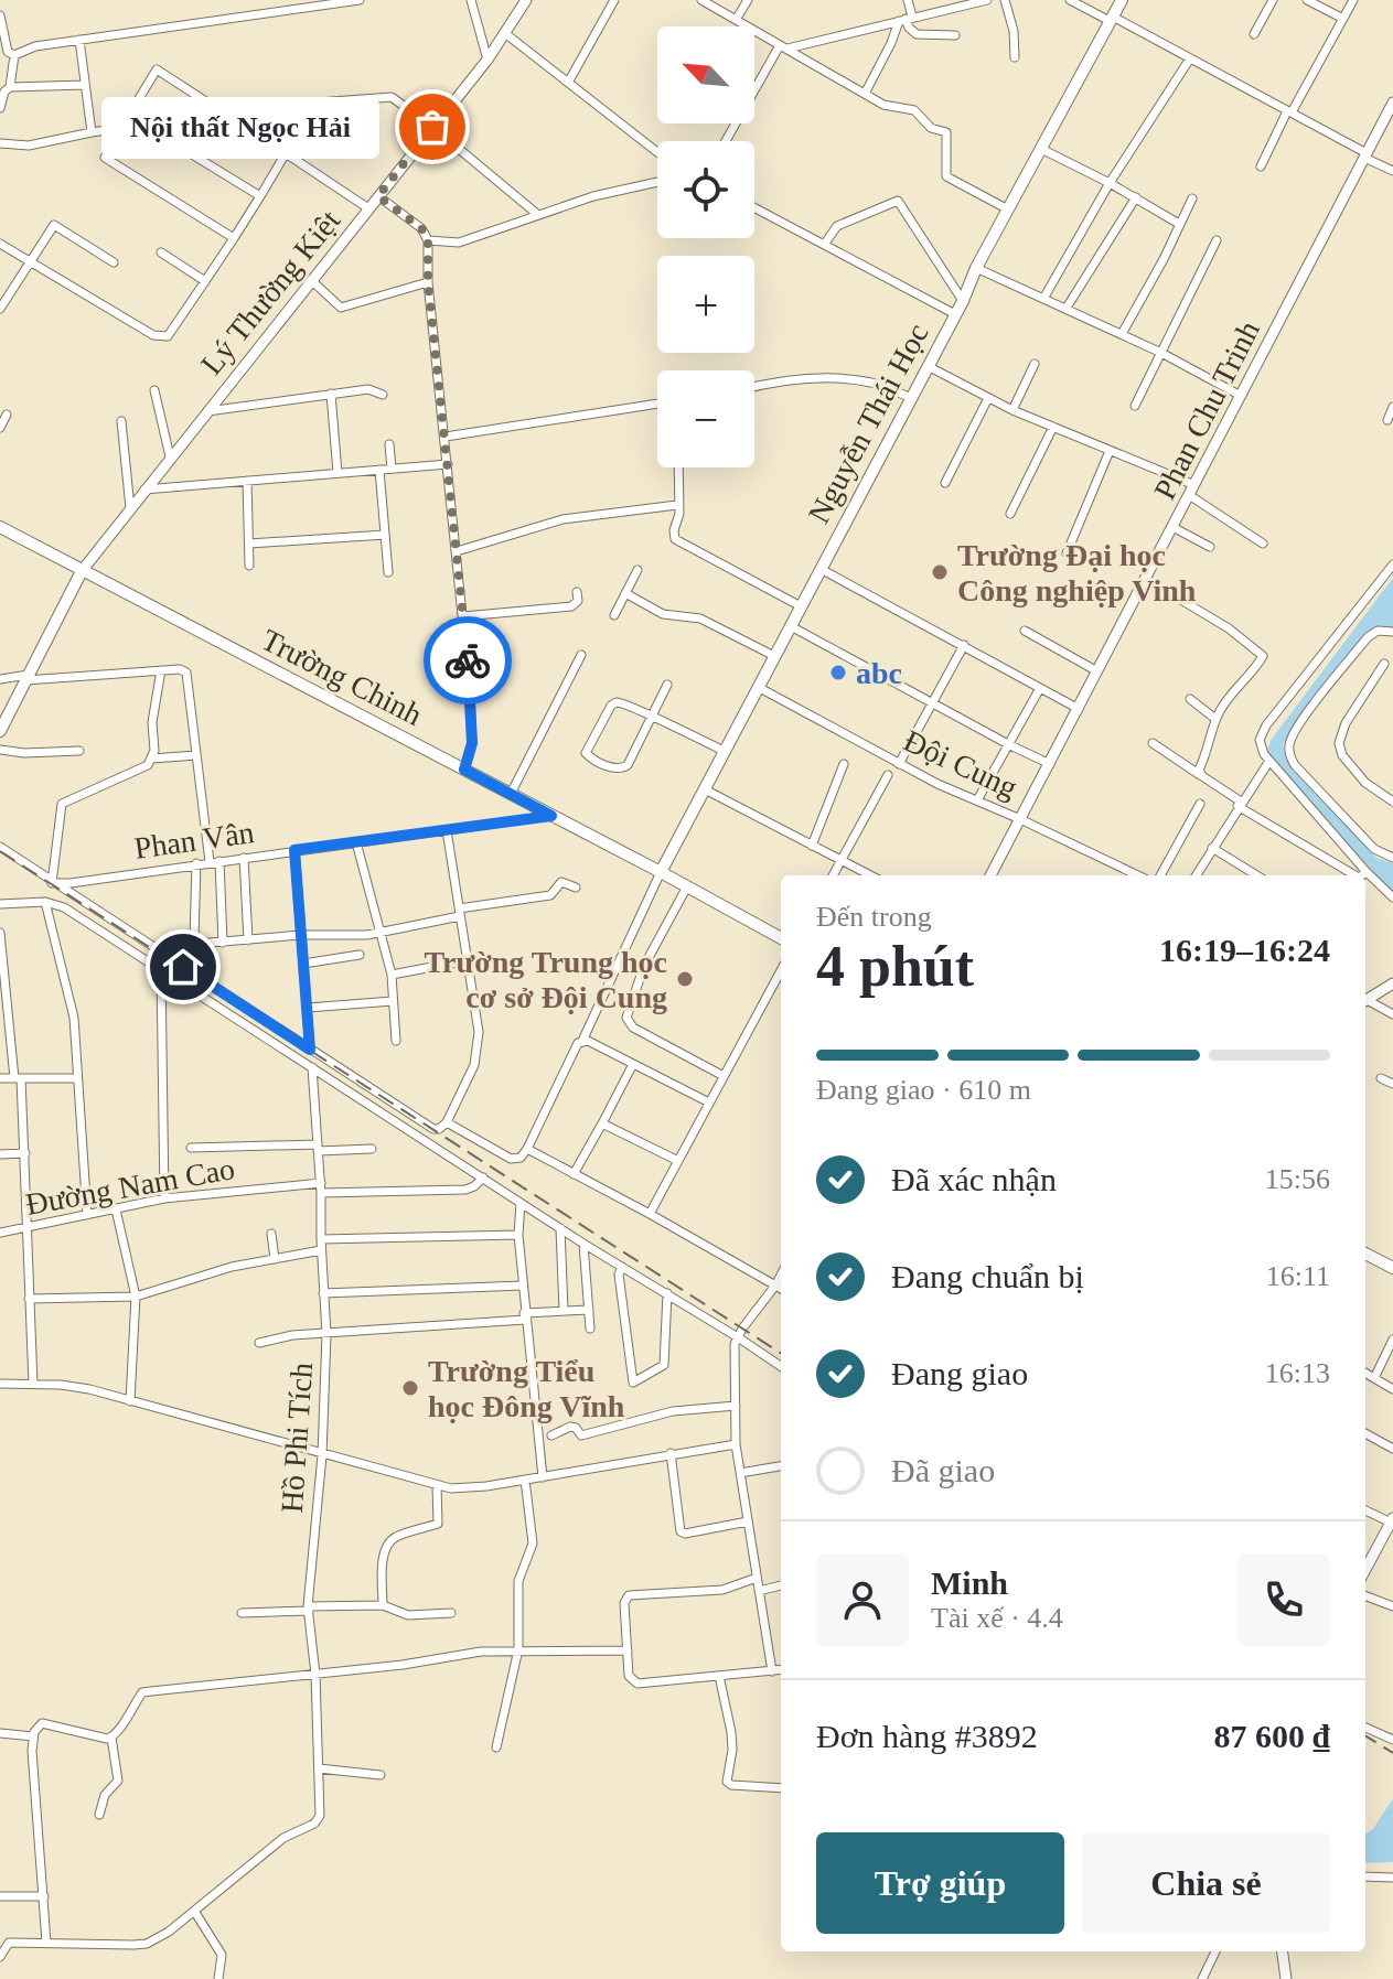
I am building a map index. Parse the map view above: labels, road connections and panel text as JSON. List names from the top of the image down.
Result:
{
  "streets": {
    "main road": ["Nguyễn Thái Học", "Trường Chinh"],
    "street": [
      "Lý Thường Kiệt",
      "Phan Chu Trinh",
      "Đội Cung",
      "Phan Vân",
      "Đường Nam Cao",
      "Hồ Phi Tích"
    ]
  },
  "crossings": [
    ["Lý Thường Kiệt", "Trường Chinh"],
    ["Phan Chu Trinh", "Đội Cung"],
    ["Nguyễn Thái Học", "Trường Chinh"],
    ["Nguyễn Thái Học", "Đội Cung"],
    ["Trường Chinh", "Phan Vân"],
    ["Đường Nam Cao", "Hồ Phi Tích"]
  ],
  "places": [
    "Nội thất Ngọc Hải",
    "Trường Đại học Công nghiệp Vinh",
    "abc",
    "Trường Trung học cơ sở Đội Cung",
    "Trường Tiểu học Đông Vĩnh"
  ],
  "north": "top left",
  "page": {
    "map_buttons": ["+", "−"],
    "bubble": "Nội thất Ngọc Hải",
    "heading": ["4 phút", "Đến trong", "16:19–16:24"],
    "panel": [
      "Minh",
      "Tài xế · 4.4",
      "Đơn hàng #3892",
      "87 600 ₫"
    ],
    "bar": "Đang giao · 610 m",
    "list": [
      ["Đã xác nhận", "15:56"],
      ["Đang chuẩn bị", "16:11"],
      ["Đang giao", "16:13"],
      "Đã giao"
    ],
    "buttons": ["Trợ giúp", "Chia sẻ"]
  }
}
